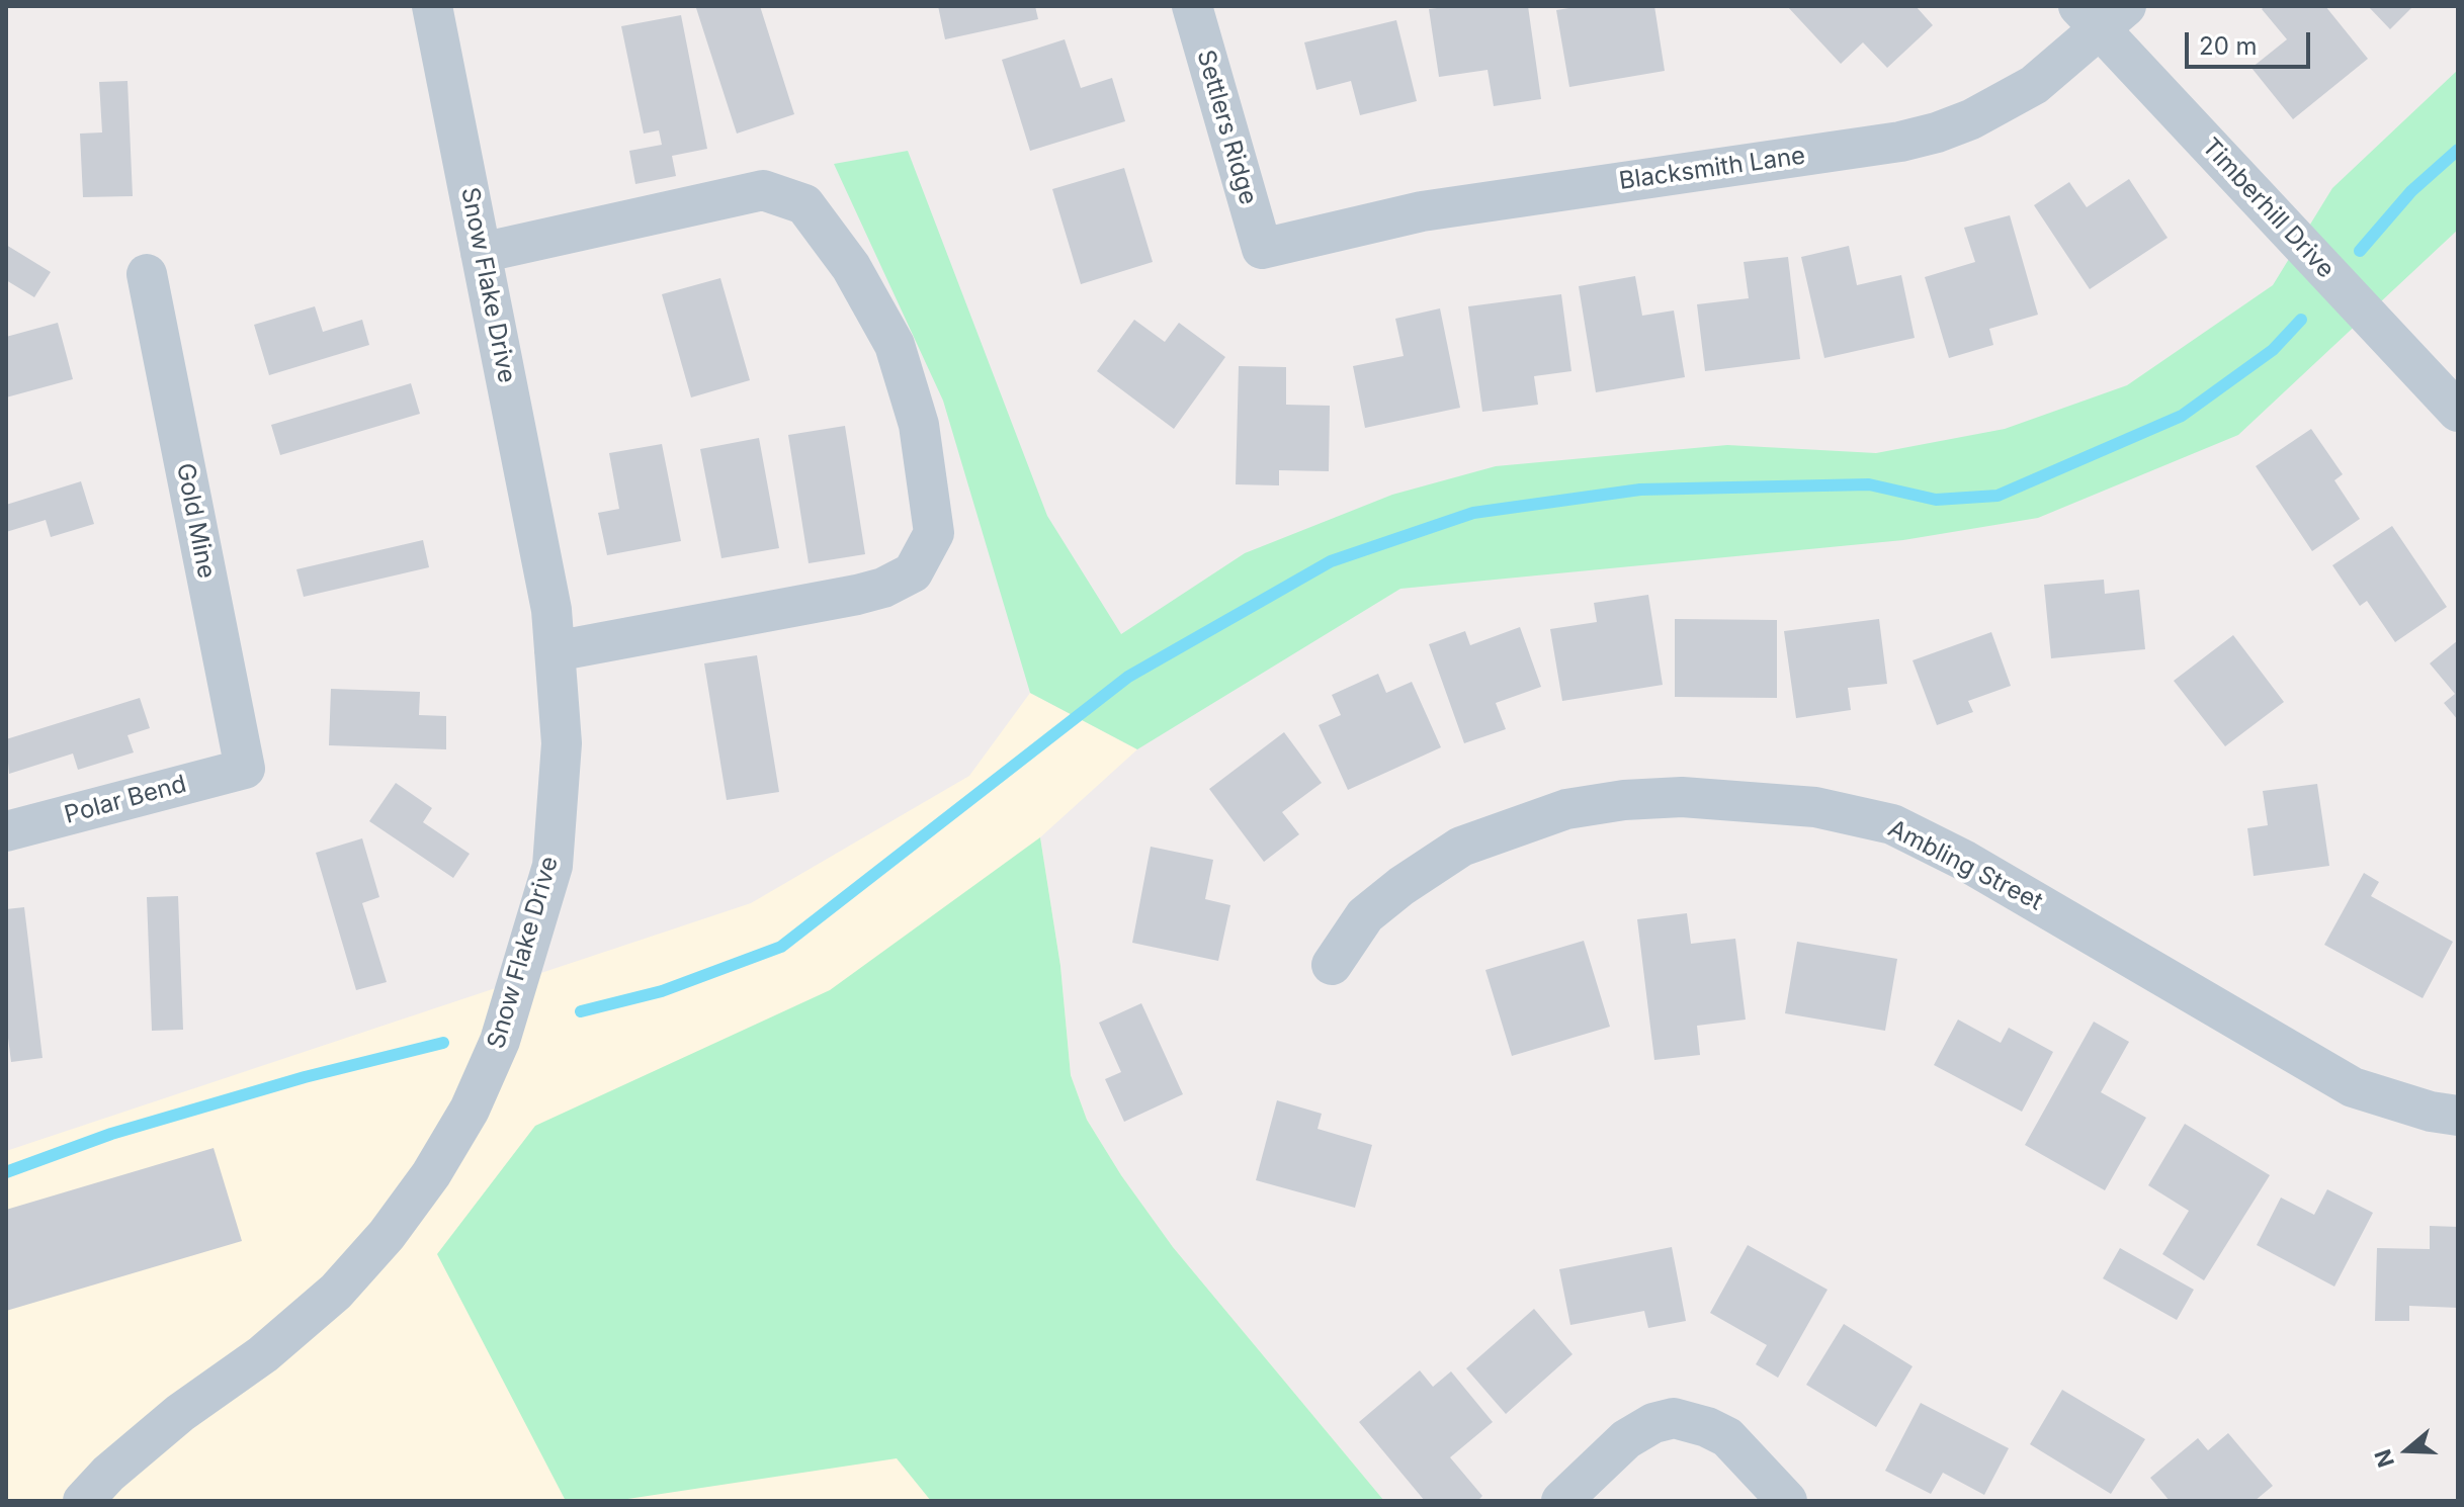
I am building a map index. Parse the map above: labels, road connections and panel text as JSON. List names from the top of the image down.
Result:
{
  "streets": {
    "street": [
      "Settlers Ridge",
      "Blacksmith Lane",
      "Timberhill Drive",
      "Snow Flake Drive",
      "Gold Mine",
      "Polar Bend",
      "Ambling Street"
    ]
  },
  "crossings": [
    ["Settlers Ridge", "Blacksmith Lane"],
    ["Blacksmith Lane", "Timberhill Drive"],
    ["Gold Mine", "Polar Bend"]
  ],
  "scale_bar": "20 m",
  "north": "left"
}
